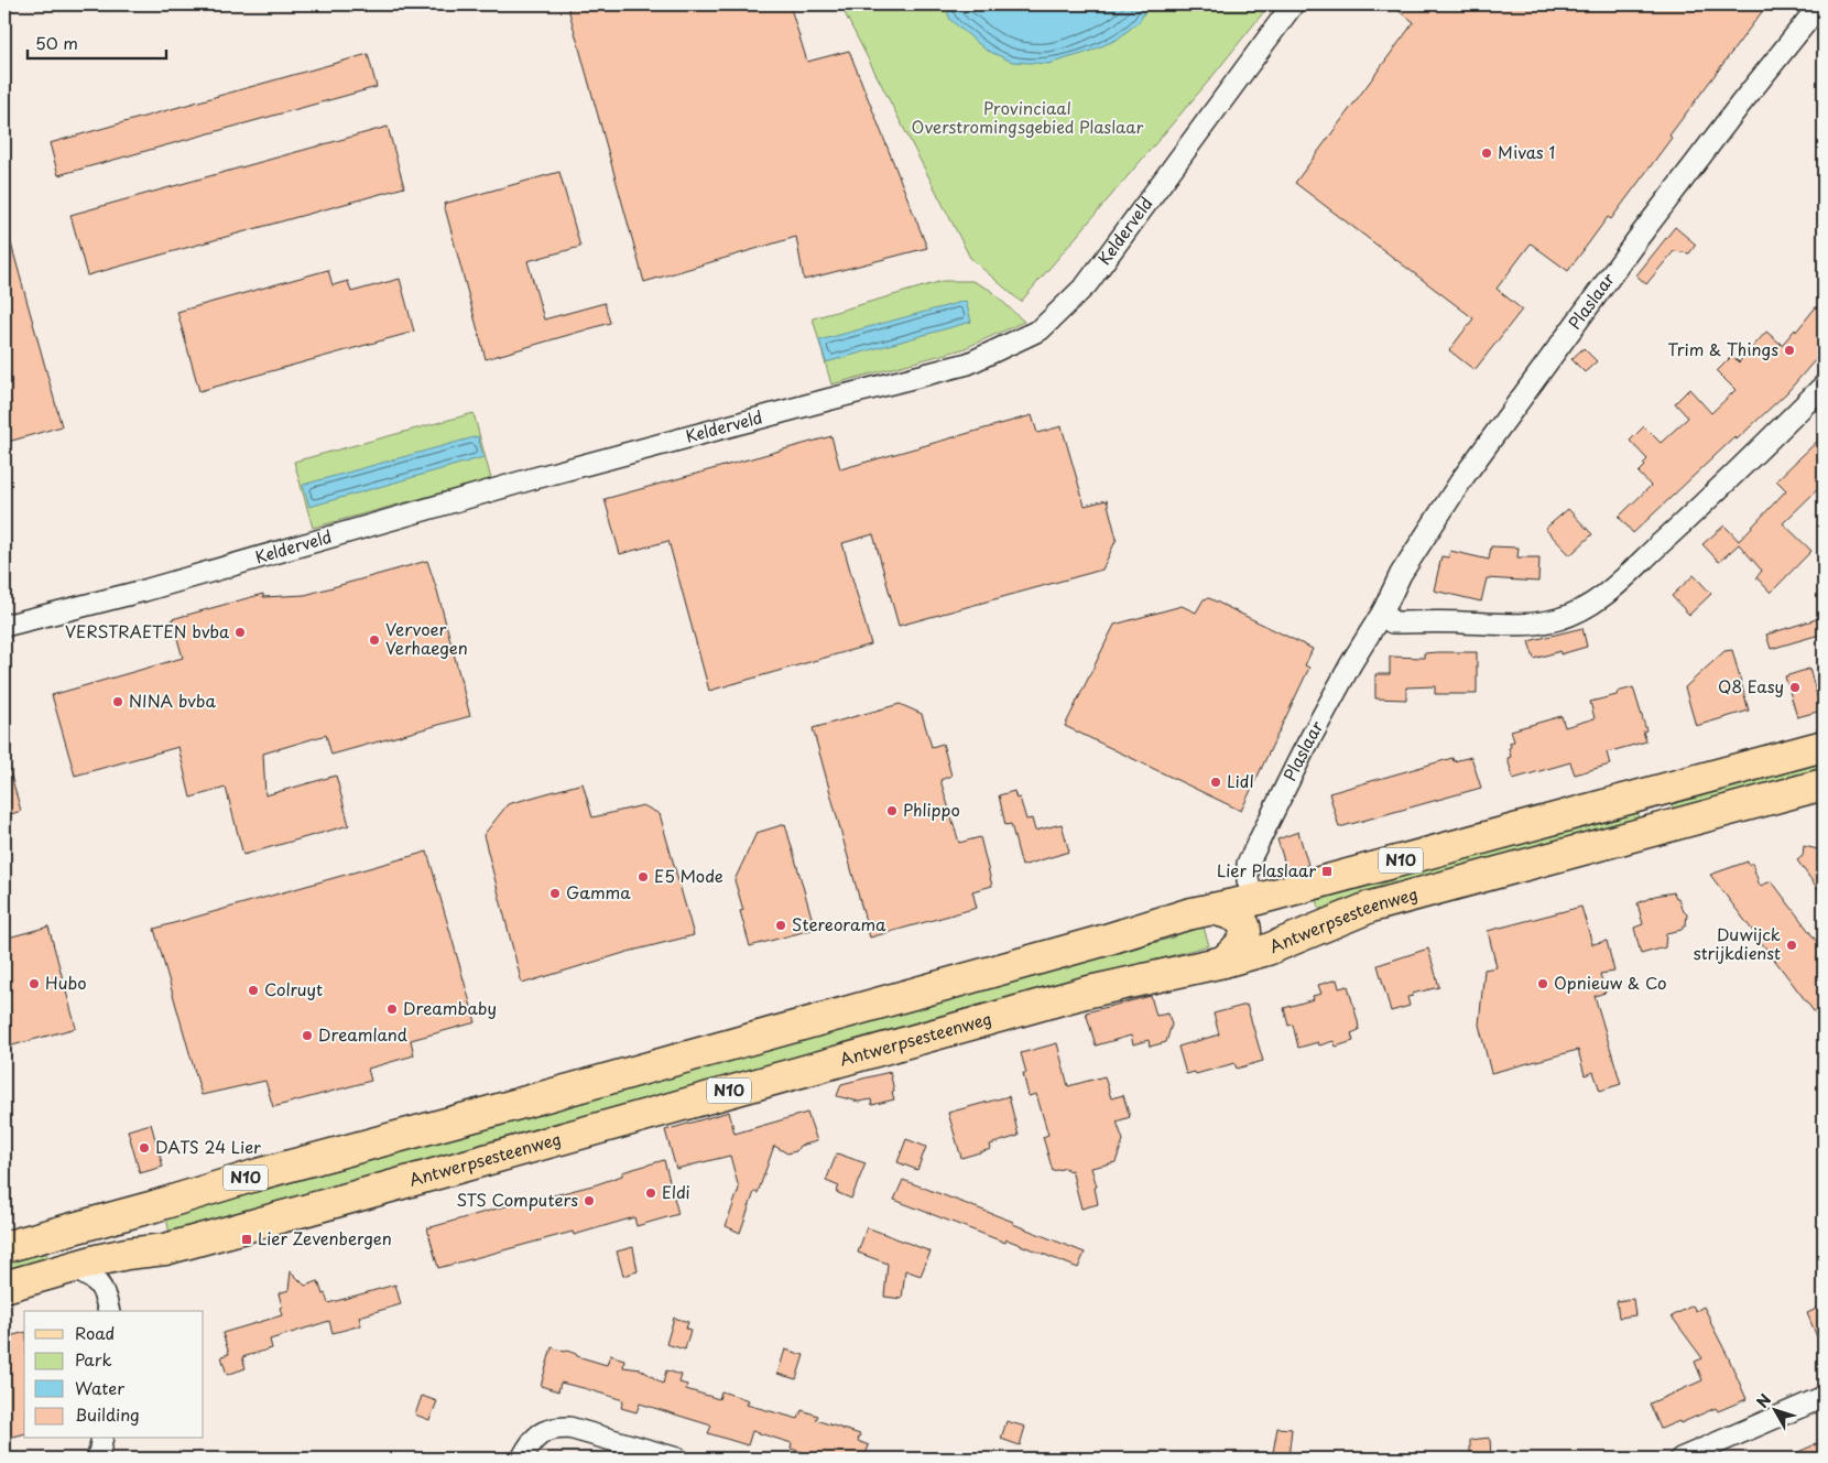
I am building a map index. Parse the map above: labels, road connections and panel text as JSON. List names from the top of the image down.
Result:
{
  "streets": {
    "main road": ["N10", "Antwerpsesteenweg"],
    "street": ["Kelderveld", "Plaslaar"]
  },
  "crossings": [
    ["Plaslaar", "N10"]
  ],
  "parks": ["Provinciaal Overstromingsgebied Plaslaar"],
  "places": {
    "other": [
      "Mivas 1",
      "Trim & Things",
      "VERSTRAETEN bvba",
      "Vervoer Verhaegen",
      "Q8 Easy",
      "NINA bvba",
      "Lidl",
      "Phlippo",
      "E5 Mode",
      "Gamma",
      "Stereorama",
      "Duwijck strijkdienst",
      "Hubo",
      "Opnieuw & Co",
      "Colruyt",
      "Dreambaby",
      "Dreamland",
      "DATS 24 Lier",
      "Eldi",
      "STS Computers"
    ],
    "transit": ["Lier Plaslaar", "Lier Zevenbergen"]
  },
  "legend": [
    "Road",
    "Park",
    "Water",
    "Building"
  ],
  "scale_bar": "50 m",
  "north": "top left"
}
